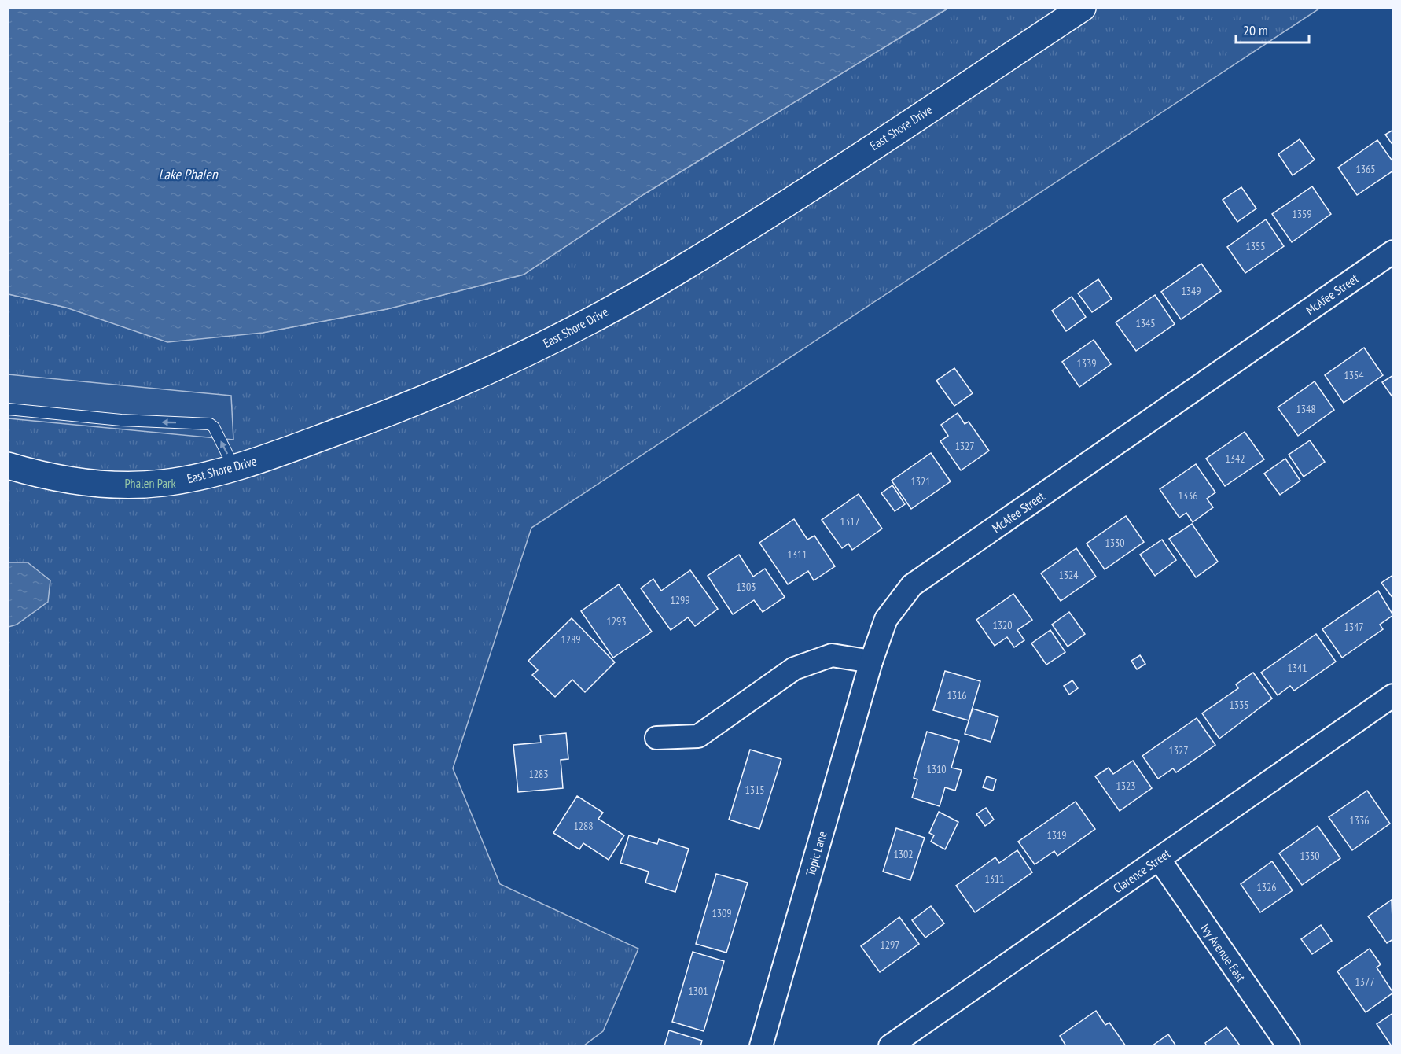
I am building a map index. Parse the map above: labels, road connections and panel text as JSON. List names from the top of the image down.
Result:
{
  "streets": {
    "street": [
      "East Shore Drive",
      "McAfee Street",
      "Topic Lane",
      "Clarence Street",
      "Ivy Avenue East"
    ]
  },
  "crossings": [
    ["McAfee Street", "Topic Lane"],
    ["Clarence Street", "Ivy Avenue East"]
  ],
  "water": ["Lake Phalen"],
  "parks": ["Phalen Park"],
  "house_numbers": [
    "1365",
    "1359",
    "1355",
    "1349",
    "1345",
    "1339",
    "1354",
    "1348",
    "1327",
    "1342",
    "1321",
    "1336",
    "1317",
    "1330",
    "1311",
    "1324",
    "1303",
    "1299",
    "1293",
    "1320",
    "1347",
    "1289",
    "1341",
    "1316",
    "1335",
    "1327",
    "1310",
    "1283",
    "1323",
    "1315",
    "1336",
    "1288",
    "1319",
    "1302",
    "1330",
    "1311",
    "1326",
    "1309",
    "1297",
    "1377",
    "1301"
  ],
  "scale_bar": "20 m"
}
